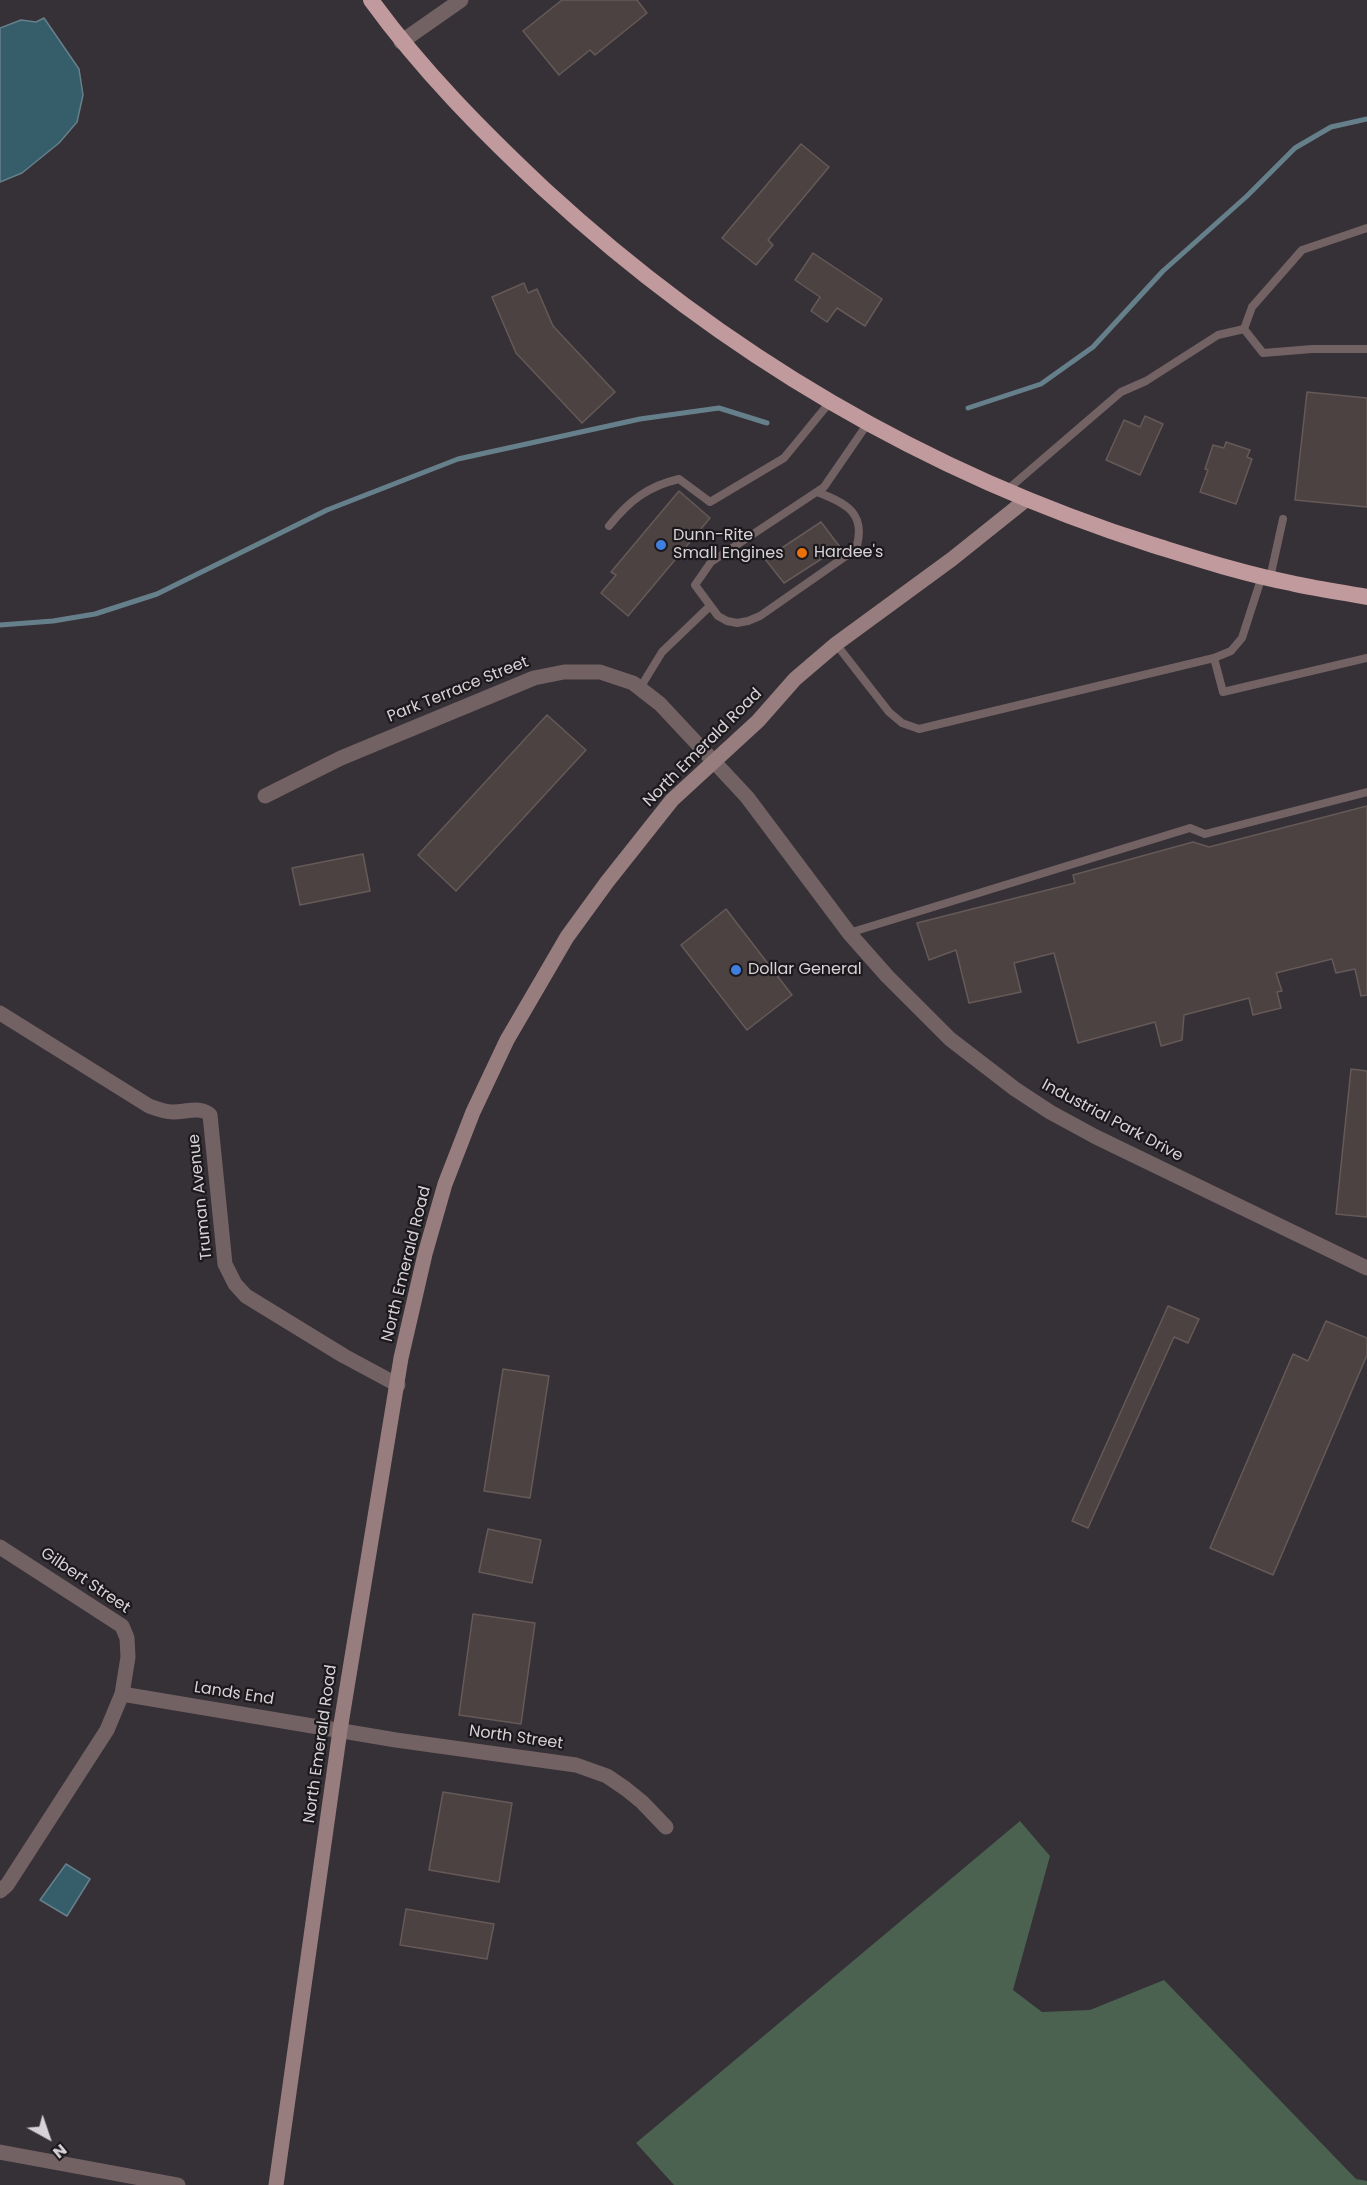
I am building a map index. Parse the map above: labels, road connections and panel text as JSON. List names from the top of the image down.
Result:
{
  "streets": {
    "main road": ["North Emerald Road"],
    "street": [
      "Park Terrace Street",
      "Industrial Park Drive",
      "Truman Avenue",
      "Gilbert Street",
      "Lands End",
      "North Street"
    ]
  },
  "crossings": [
    ["Park Terrace Street", "North Emerald Road"],
    ["Park Terrace Street", "Industrial Park Drive"],
    ["North Emerald Road", "Industrial Park Drive"],
    ["North Emerald Road", "Truman Avenue"],
    ["North Emerald Road", "Lands End"],
    ["North Emerald Road", "North Street"],
    ["Gilbert Street", "Lands End"],
    ["Lands End", "North Street"]
  ],
  "places": ["Dunn-Rite Small Engines", "Hardee's", "Dollar General"],
  "north": "bottom right"
}
